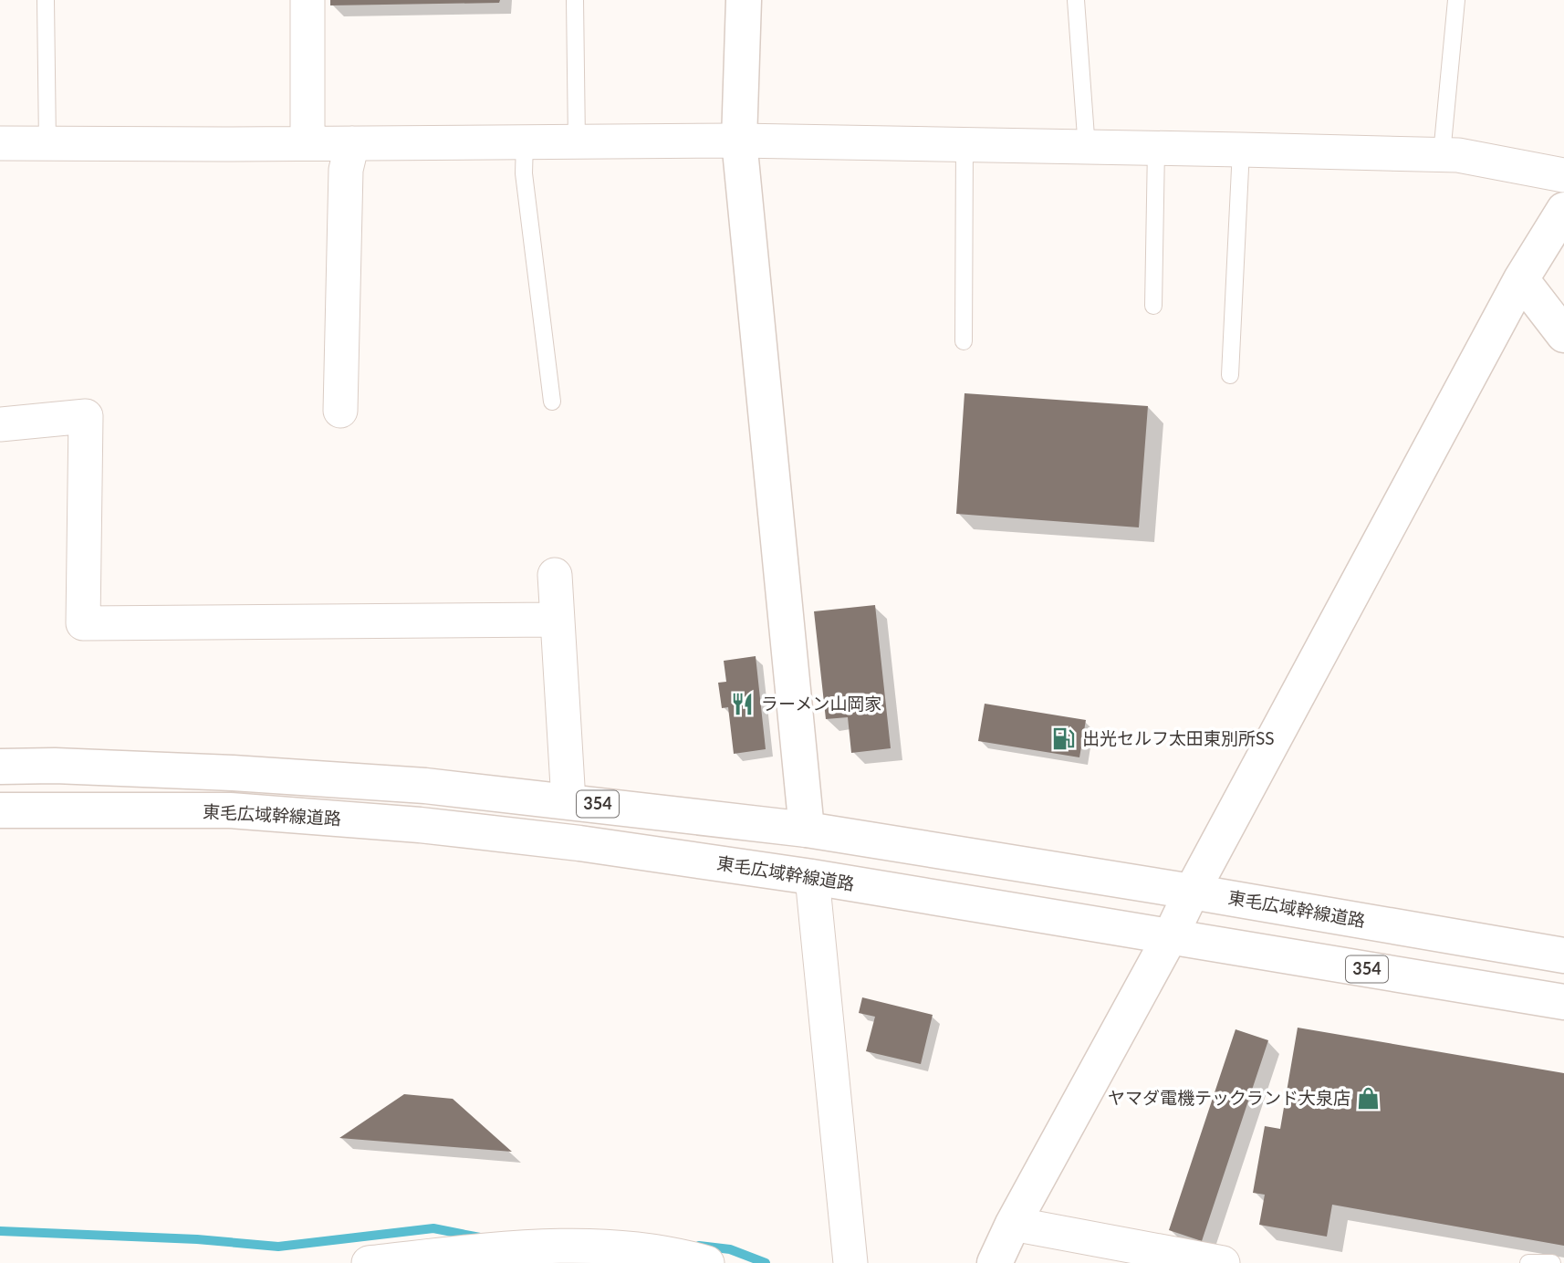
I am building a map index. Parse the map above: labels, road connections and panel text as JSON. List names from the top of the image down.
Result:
{
  "streets": {
    "main road": ["354", "東毛広域幹線道路"]
  },
  "places": {
    "restaurant": ["ラーメン山岡家"],
    "fuel station": ["出光セルフ太田東別所SS"],
    "shop": ["ヤマダ電機テックランド大泉店"]
  }
}
